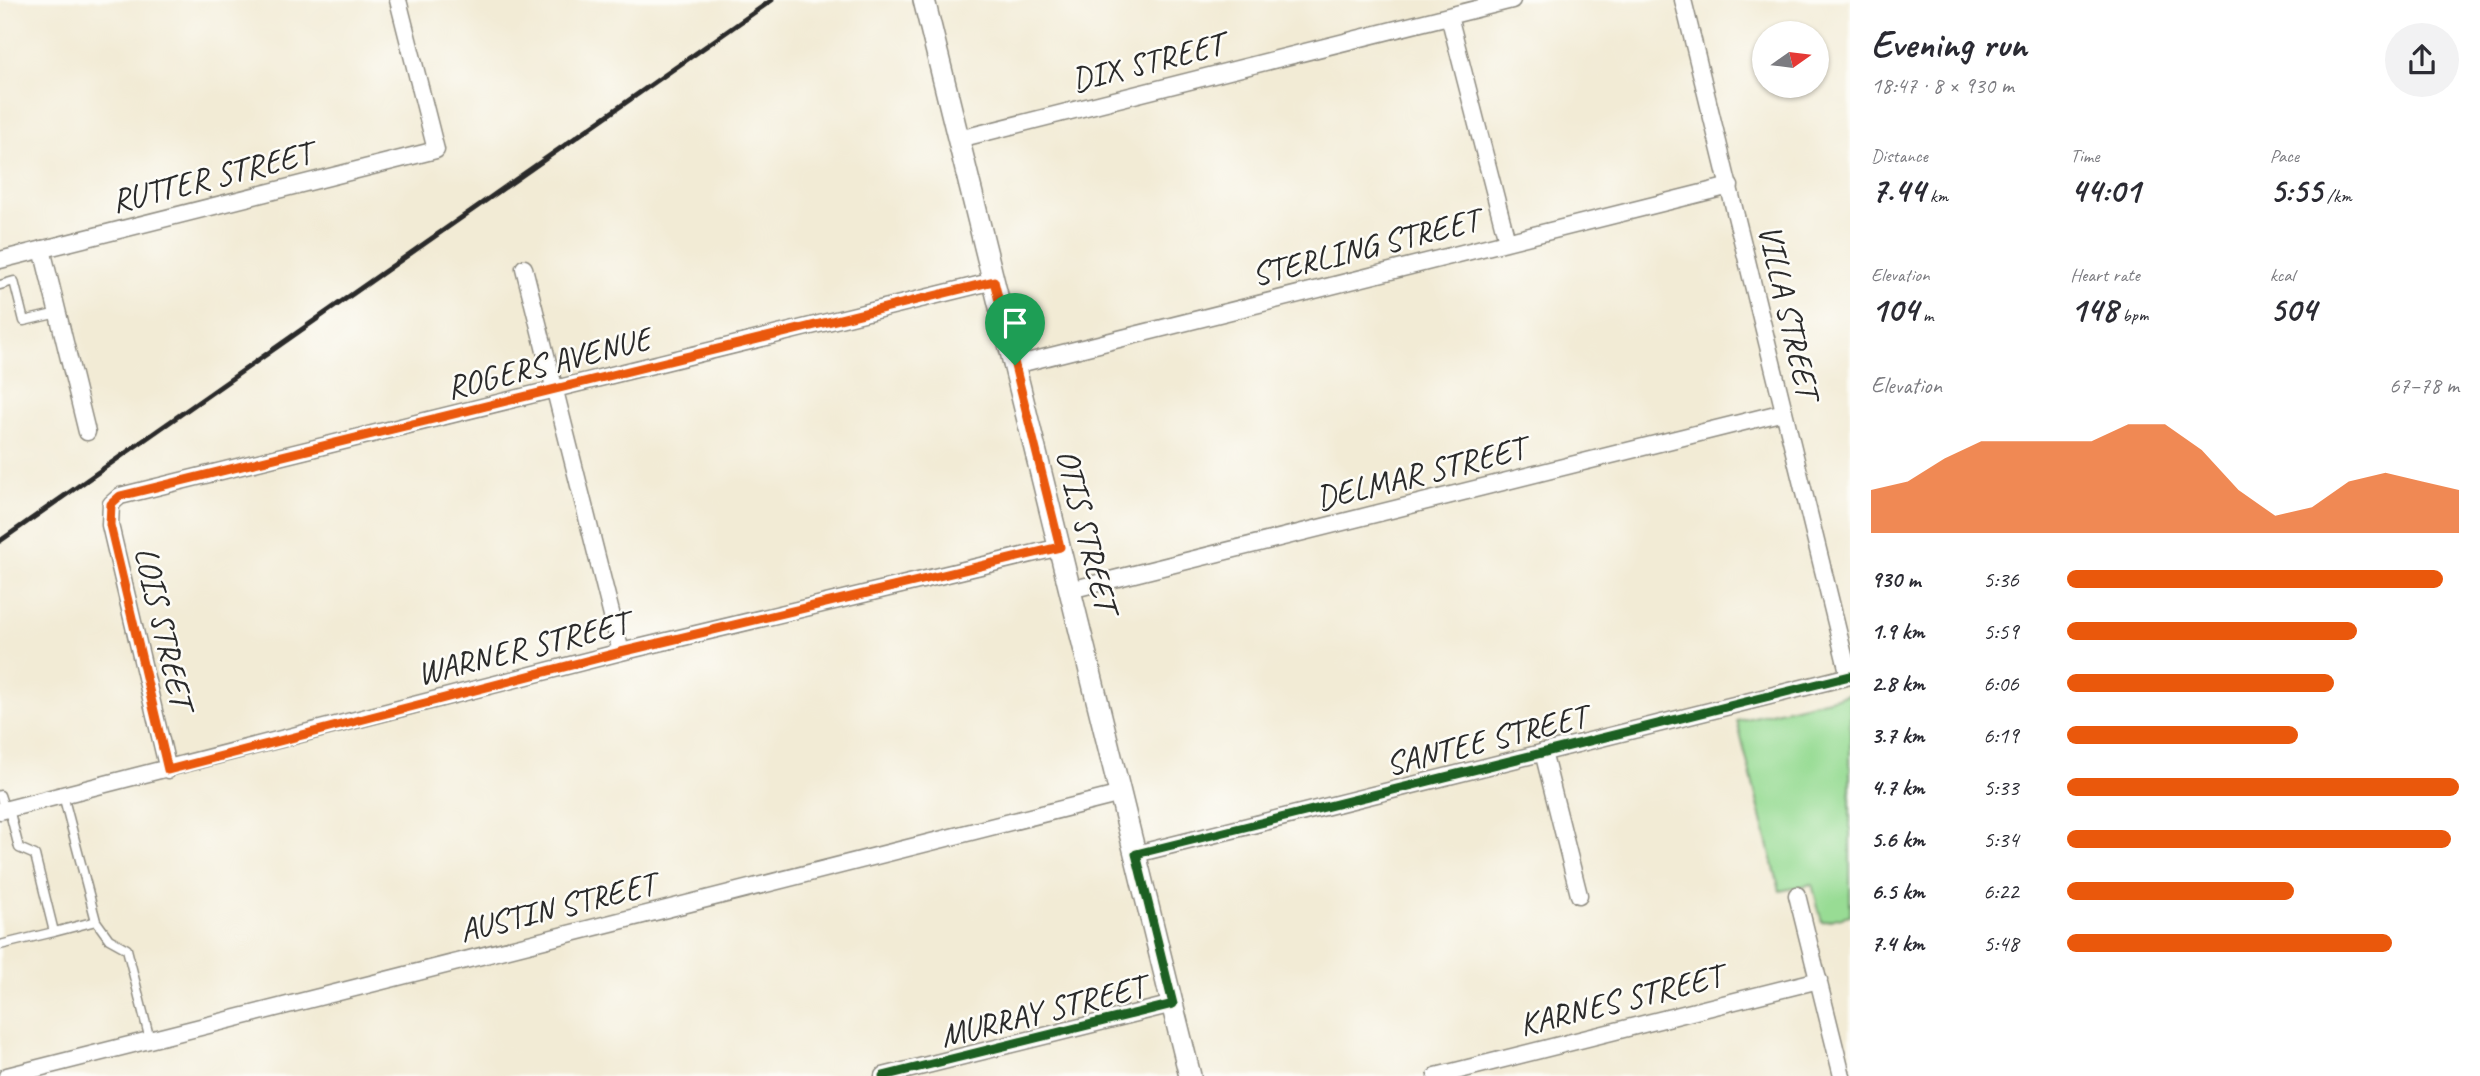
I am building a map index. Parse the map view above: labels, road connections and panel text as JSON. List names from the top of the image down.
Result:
{
  "streets": {
    "street": [
      "DIX STREET",
      "RUTTER STREET",
      "STERLING STREET",
      "VILLA STREET",
      "ROGERS AVENUE",
      "DELMAR STREET",
      "OTIS STREET",
      "LOIS STREET",
      "WARNER STREET",
      "SANTEE STREET",
      "AUSTIN STREET",
      "KARNES STREET",
      "MURRAY STREET"
    ]
  },
  "crossings": [
    ["DIX STREET", "OTIS STREET"],
    ["STERLING STREET", "VILLA STREET"],
    ["STERLING STREET", "OTIS STREET"],
    ["VILLA STREET", "DELMAR STREET"],
    ["VILLA STREET", "SANTEE STREET"],
    ["ROGERS AVENUE", "OTIS STREET"],
    ["ROGERS AVENUE", "LOIS STREET"],
    ["DELMAR STREET", "OTIS STREET"],
    ["OTIS STREET", "WARNER STREET"],
    ["OTIS STREET", "SANTEE STREET"],
    ["OTIS STREET", "AUSTIN STREET"],
    ["OTIS STREET", "MURRAY STREET"],
    ["LOIS STREET", "WARNER STREET"]
  ],
  "north": "right",
  "page": {
    "heading": ["Evening run", "18:47 · 8 × 930 m"],
    "stats": [
      ["Distance", "7.44 km"],
      ["Time", "44:01"],
      ["Pace", "5:55 /km"],
      ["Elevation", "104 m"],
      ["Heart rate", "148 bpm"],
      ["kcal", "504"]
    ],
    "chart": ["Elevation", "67–78 m"],
    "list": [
      {
        "name": "930 m",
        "note": "5:36"
      },
      {
        "name": "1.9 km",
        "note": "5:59"
      },
      {
        "name": "2.8 km",
        "note": "6:06"
      },
      {
        "name": "3.7 km",
        "note": "6:19"
      },
      {
        "name": "4.7 km",
        "note": "5:33"
      },
      {
        "name": "5.6 km",
        "note": "5:34"
      },
      {
        "name": "6.5 km",
        "note": "6:22"
      },
      {
        "name": "7.4 km",
        "note": "5:48"
      }
    ]
  }
}
